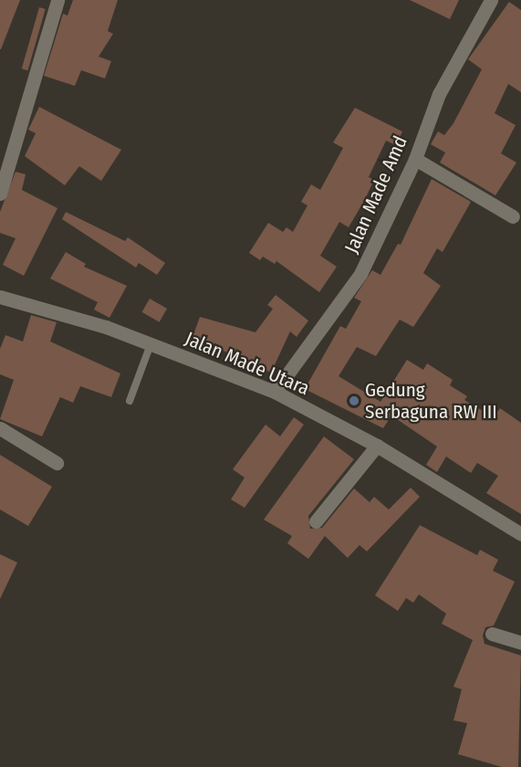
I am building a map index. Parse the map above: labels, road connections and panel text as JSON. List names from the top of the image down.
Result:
{
  "streets": {
    "street": ["Jalan Made Amd", "Jalan Made Utara"]
  },
  "crossings": [
    ["Jalan Made Amd", "Jalan Made Utara"]
  ],
  "places": ["Gedung Serbaguna RW III"]
}
